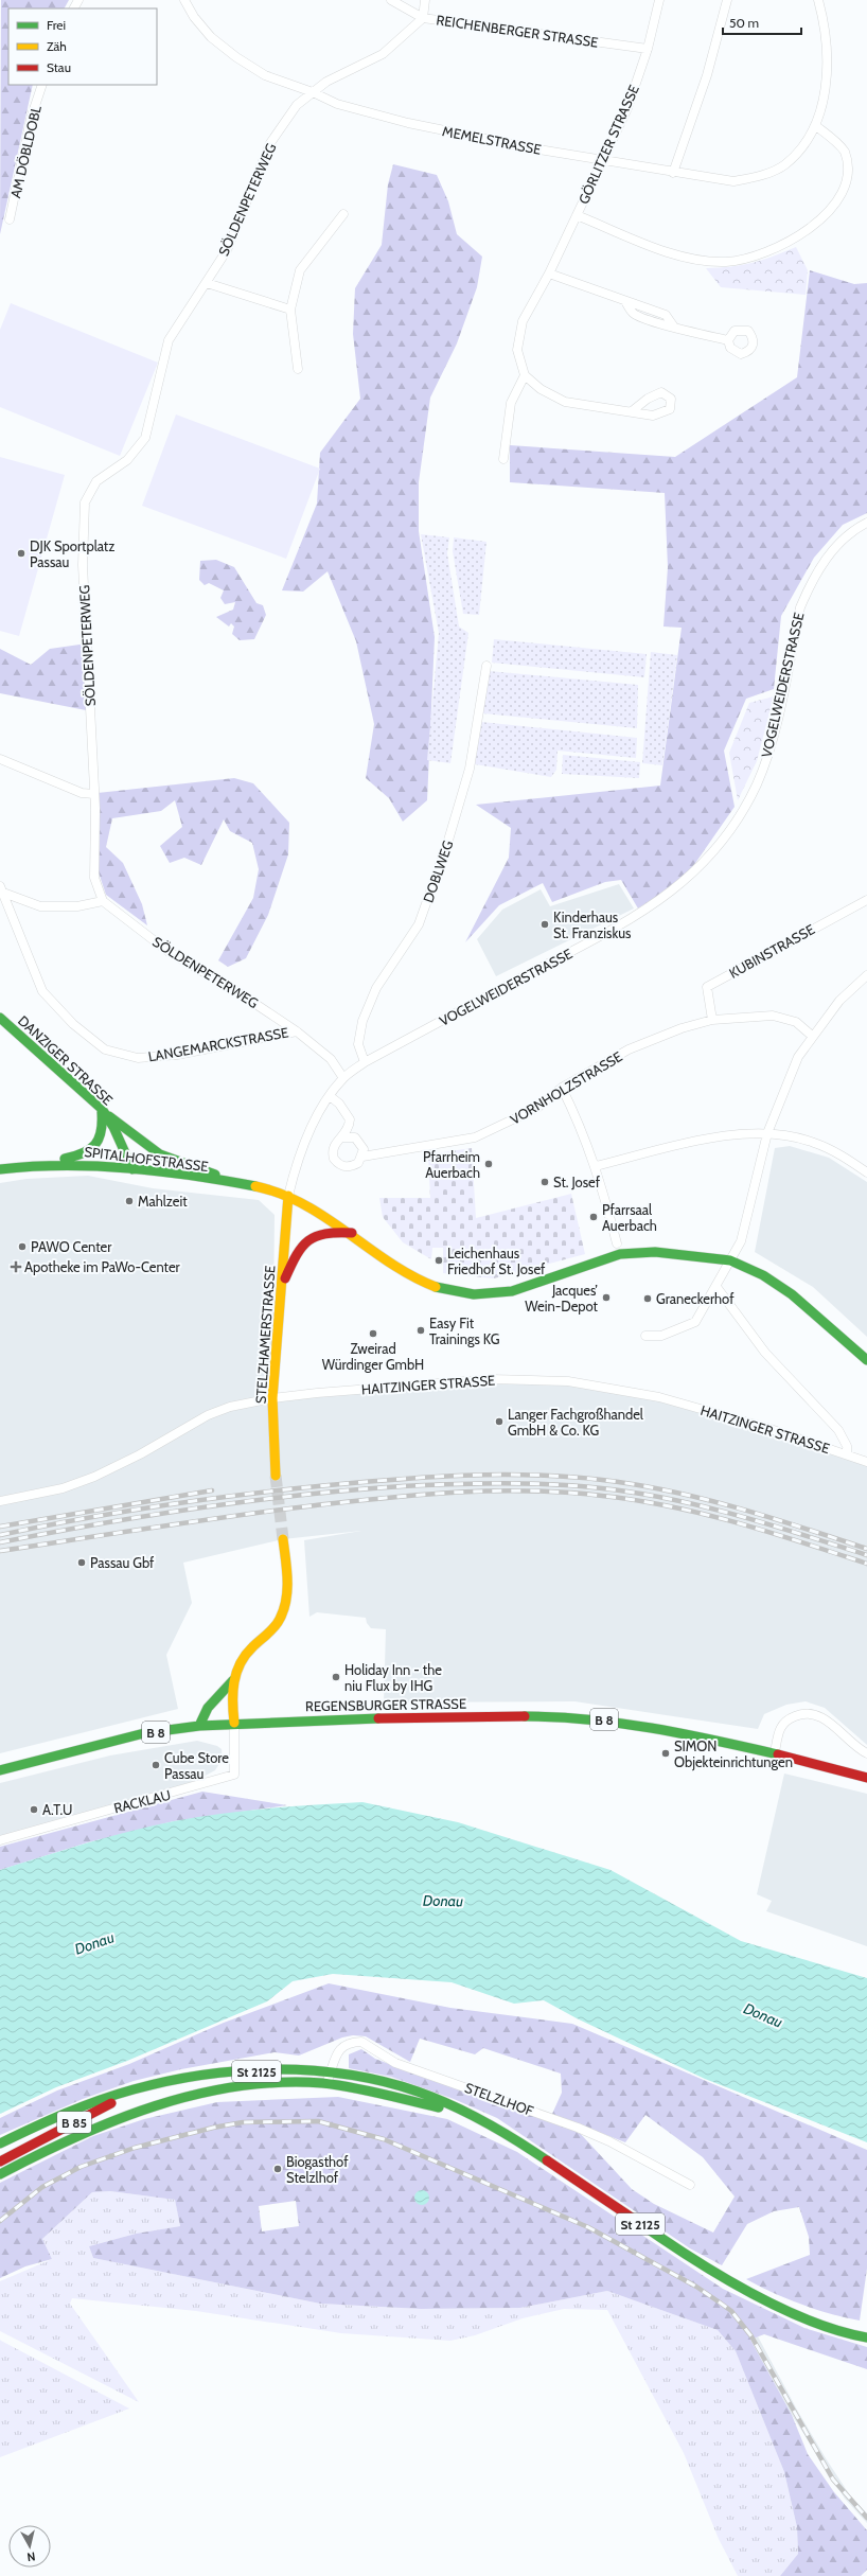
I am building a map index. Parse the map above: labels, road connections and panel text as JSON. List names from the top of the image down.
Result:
{
  "streets": {
    "main road": [
      "DANZIGER STRASSE",
      "SPITALHOFSTRASSE",
      "STELZHAMERSTRASSE",
      "REGENSBURGER STRASSE",
      "B 8",
      "St 2125",
      "B 85"
    ],
    "street": [
      "REICHENBERGER STRASSE",
      "MEMELSTRASSE",
      "GÖRLITZER STRASSE",
      "AM DÖBLDOBL",
      "SÖLDENPETERWEG",
      "VOGELWEIDERSTRASSE",
      "DOBLWEG",
      "KUBINSTRASSE",
      "LANGEMARCKSTRASSE",
      "VORNHOLZSTRASSE",
      "HAITZINGER STRASSE",
      "RACKLAU",
      "STELZLHOF"
    ]
  },
  "crossings": [
    ["REICHENBERGER STRASSE", "GÖRLITZER STRASSE"],
    ["REICHENBERGER STRASSE", "SÖLDENPETERWEG"],
    ["MEMELSTRASSE", "GÖRLITZER STRASSE"],
    ["MEMELSTRASSE", "SÖLDENPETERWEG"],
    ["SÖLDENPETERWEG", "VOGELWEIDERSTRASSE"],
    ["SÖLDENPETERWEG", "LANGEMARCKSTRASSE"],
    ["VOGELWEIDERSTRASSE", "DOBLWEG"],
    ["VOGELWEIDERSTRASSE", "VORNHOLZSTRASSE"],
    ["VOGELWEIDERSTRASSE", "SPITALHOFSTRASSE"],
    ["VOGELWEIDERSTRASSE", "STELZHAMERSTRASSE"],
    ["KUBINSTRASSE", "VORNHOLZSTRASSE"],
    ["DANZIGER STRASSE", "SPITALHOFSTRASSE"],
    ["SPITALHOFSTRASSE", "STELZHAMERSTRASSE"],
    ["STELZHAMERSTRASSE", "HAITZINGER STRASSE"],
    ["REGENSBURGER STRASSE", "RACKLAU"],
    ["St 2125", "STELZLHOF"],
    ["St 2125", "B 85"]
  ],
  "water": ["Donau"],
  "places": {
    "other": [
      "DJK Sportplatz Passau",
      "Kinderhaus St. Franziskus",
      "Pfarrheim Auerbach",
      "St. Josef",
      "Mahlzeit",
      "Pfarrsaal Auerbach",
      "PAWO Center",
      "Leichenhaus Friedhof St. Josef",
      "Jacques’ Wein-Depot",
      "Graneckerhof",
      "Easy Fit Trainings KG",
      "Zweirad Würdinger GmbH",
      "Langer Fachgroßhandel GmbH & Co. KG",
      "Passau Gbf",
      "Holiday Inn - the niu Flux by IHG",
      "SIMON Objekteinrichtungen",
      "Cube Store Passau",
      "A.T.U",
      "Biogasthof Stelzlhof"
    ],
    "health": ["Apotheke im PaWo-Center"]
  },
  "legend": ["Frei", "Zäh", "Stau"],
  "scale_bar": "50 m",
  "north": "bottom"
}
